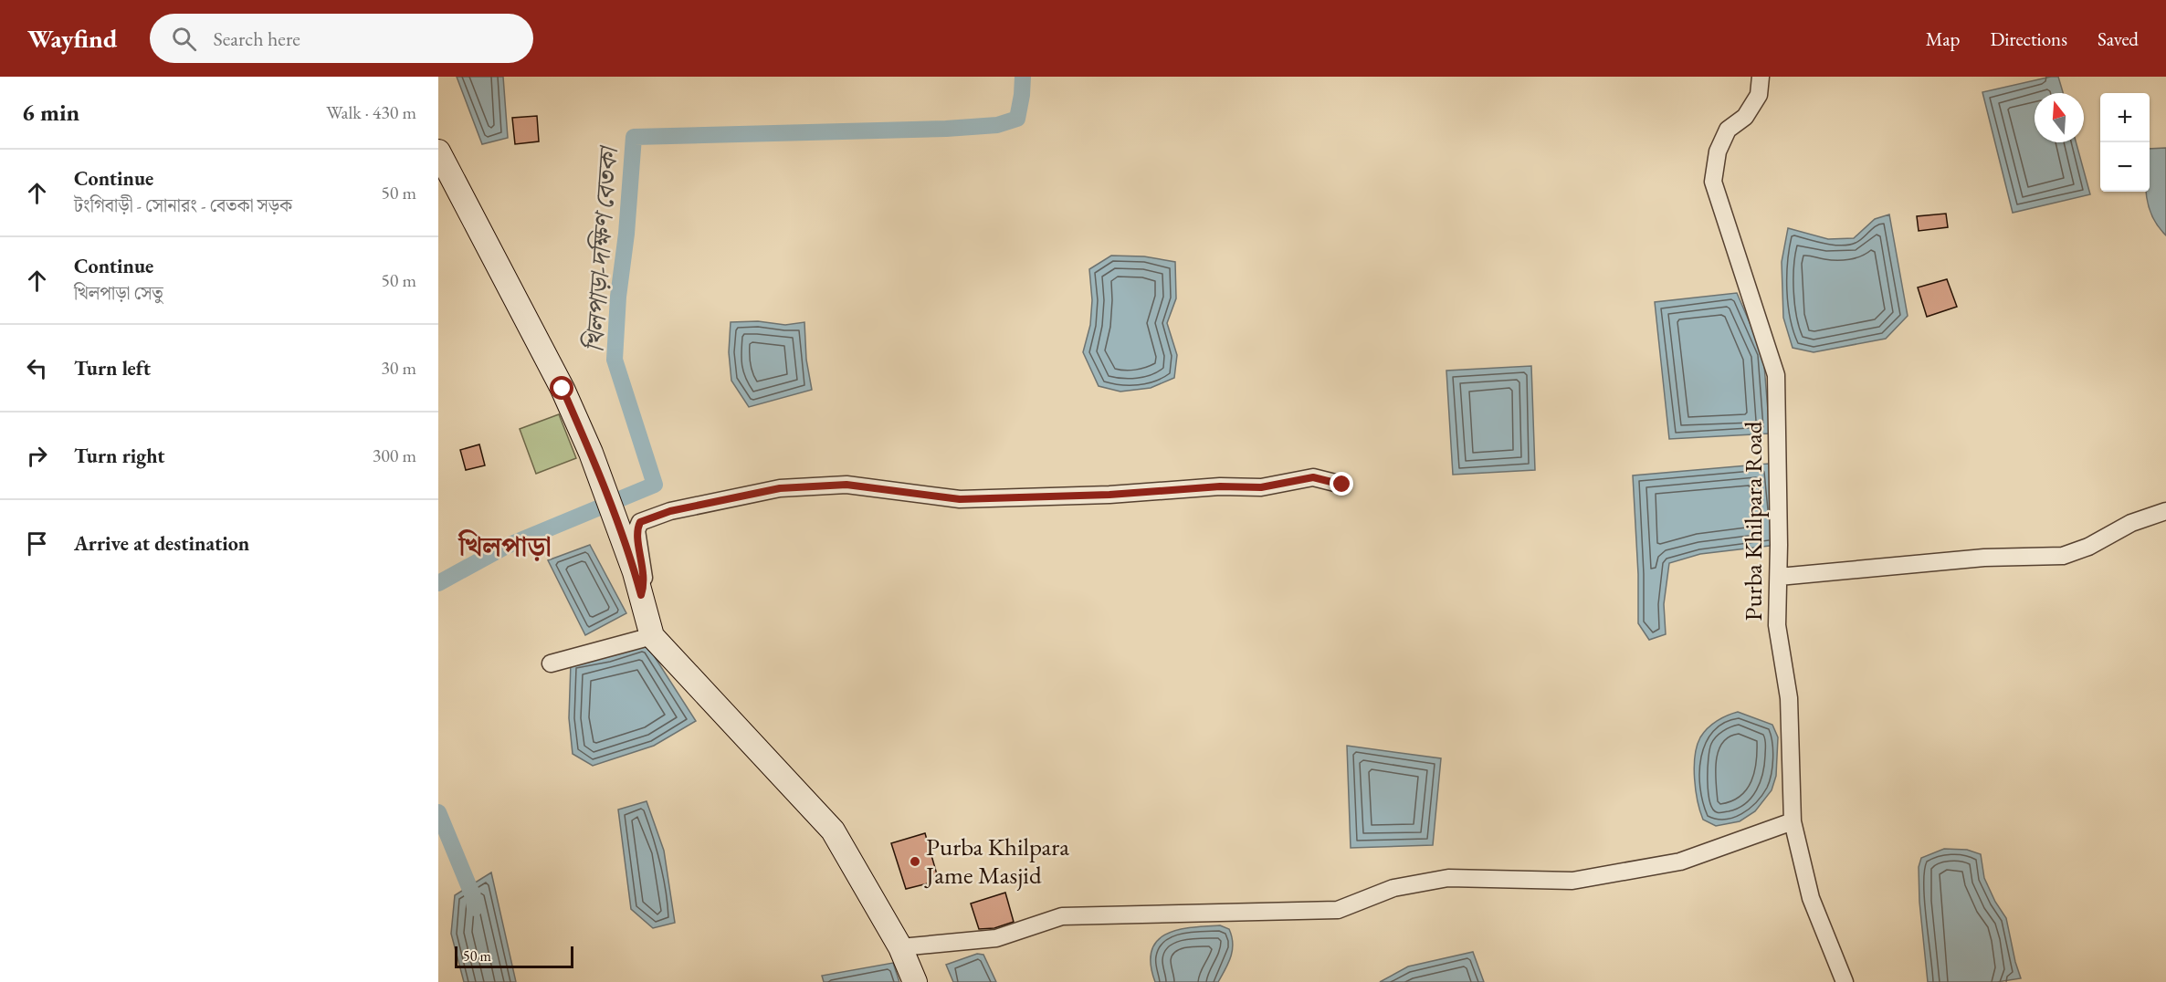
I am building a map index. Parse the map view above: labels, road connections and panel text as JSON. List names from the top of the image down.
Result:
{
  "streets": {
    "street": ["Purba Khilpara Road"]
  },
  "districts": ["খিলপাড়া"],
  "water": ["খিলপাড়া-দক্ষিণ বেতকা"],
  "places": ["Purba Khilpara Jame Masjid"],
  "scale_bar": "50 m",
  "north": "top",
  "page": {
    "header": "Wayfind",
    "search": "Search here",
    "nav": ["Map", "Directions", "Saved"],
    "heading": ["6 min", "Walk · 430 m"],
    "map_buttons": ["+", "−"],
    "list": [
      ["Continue", "টংগিবাড়ী - সোনারং - বেতকা সড়ক", "50 m"],
      ["Continue", "খিলপাড়া সেতু", "50 m"],
      ["Turn left", "30 m"],
      ["Turn right", "300 m"],
      "Arrive at destination"
    ],
    "scale": "50 m"
  }
}
